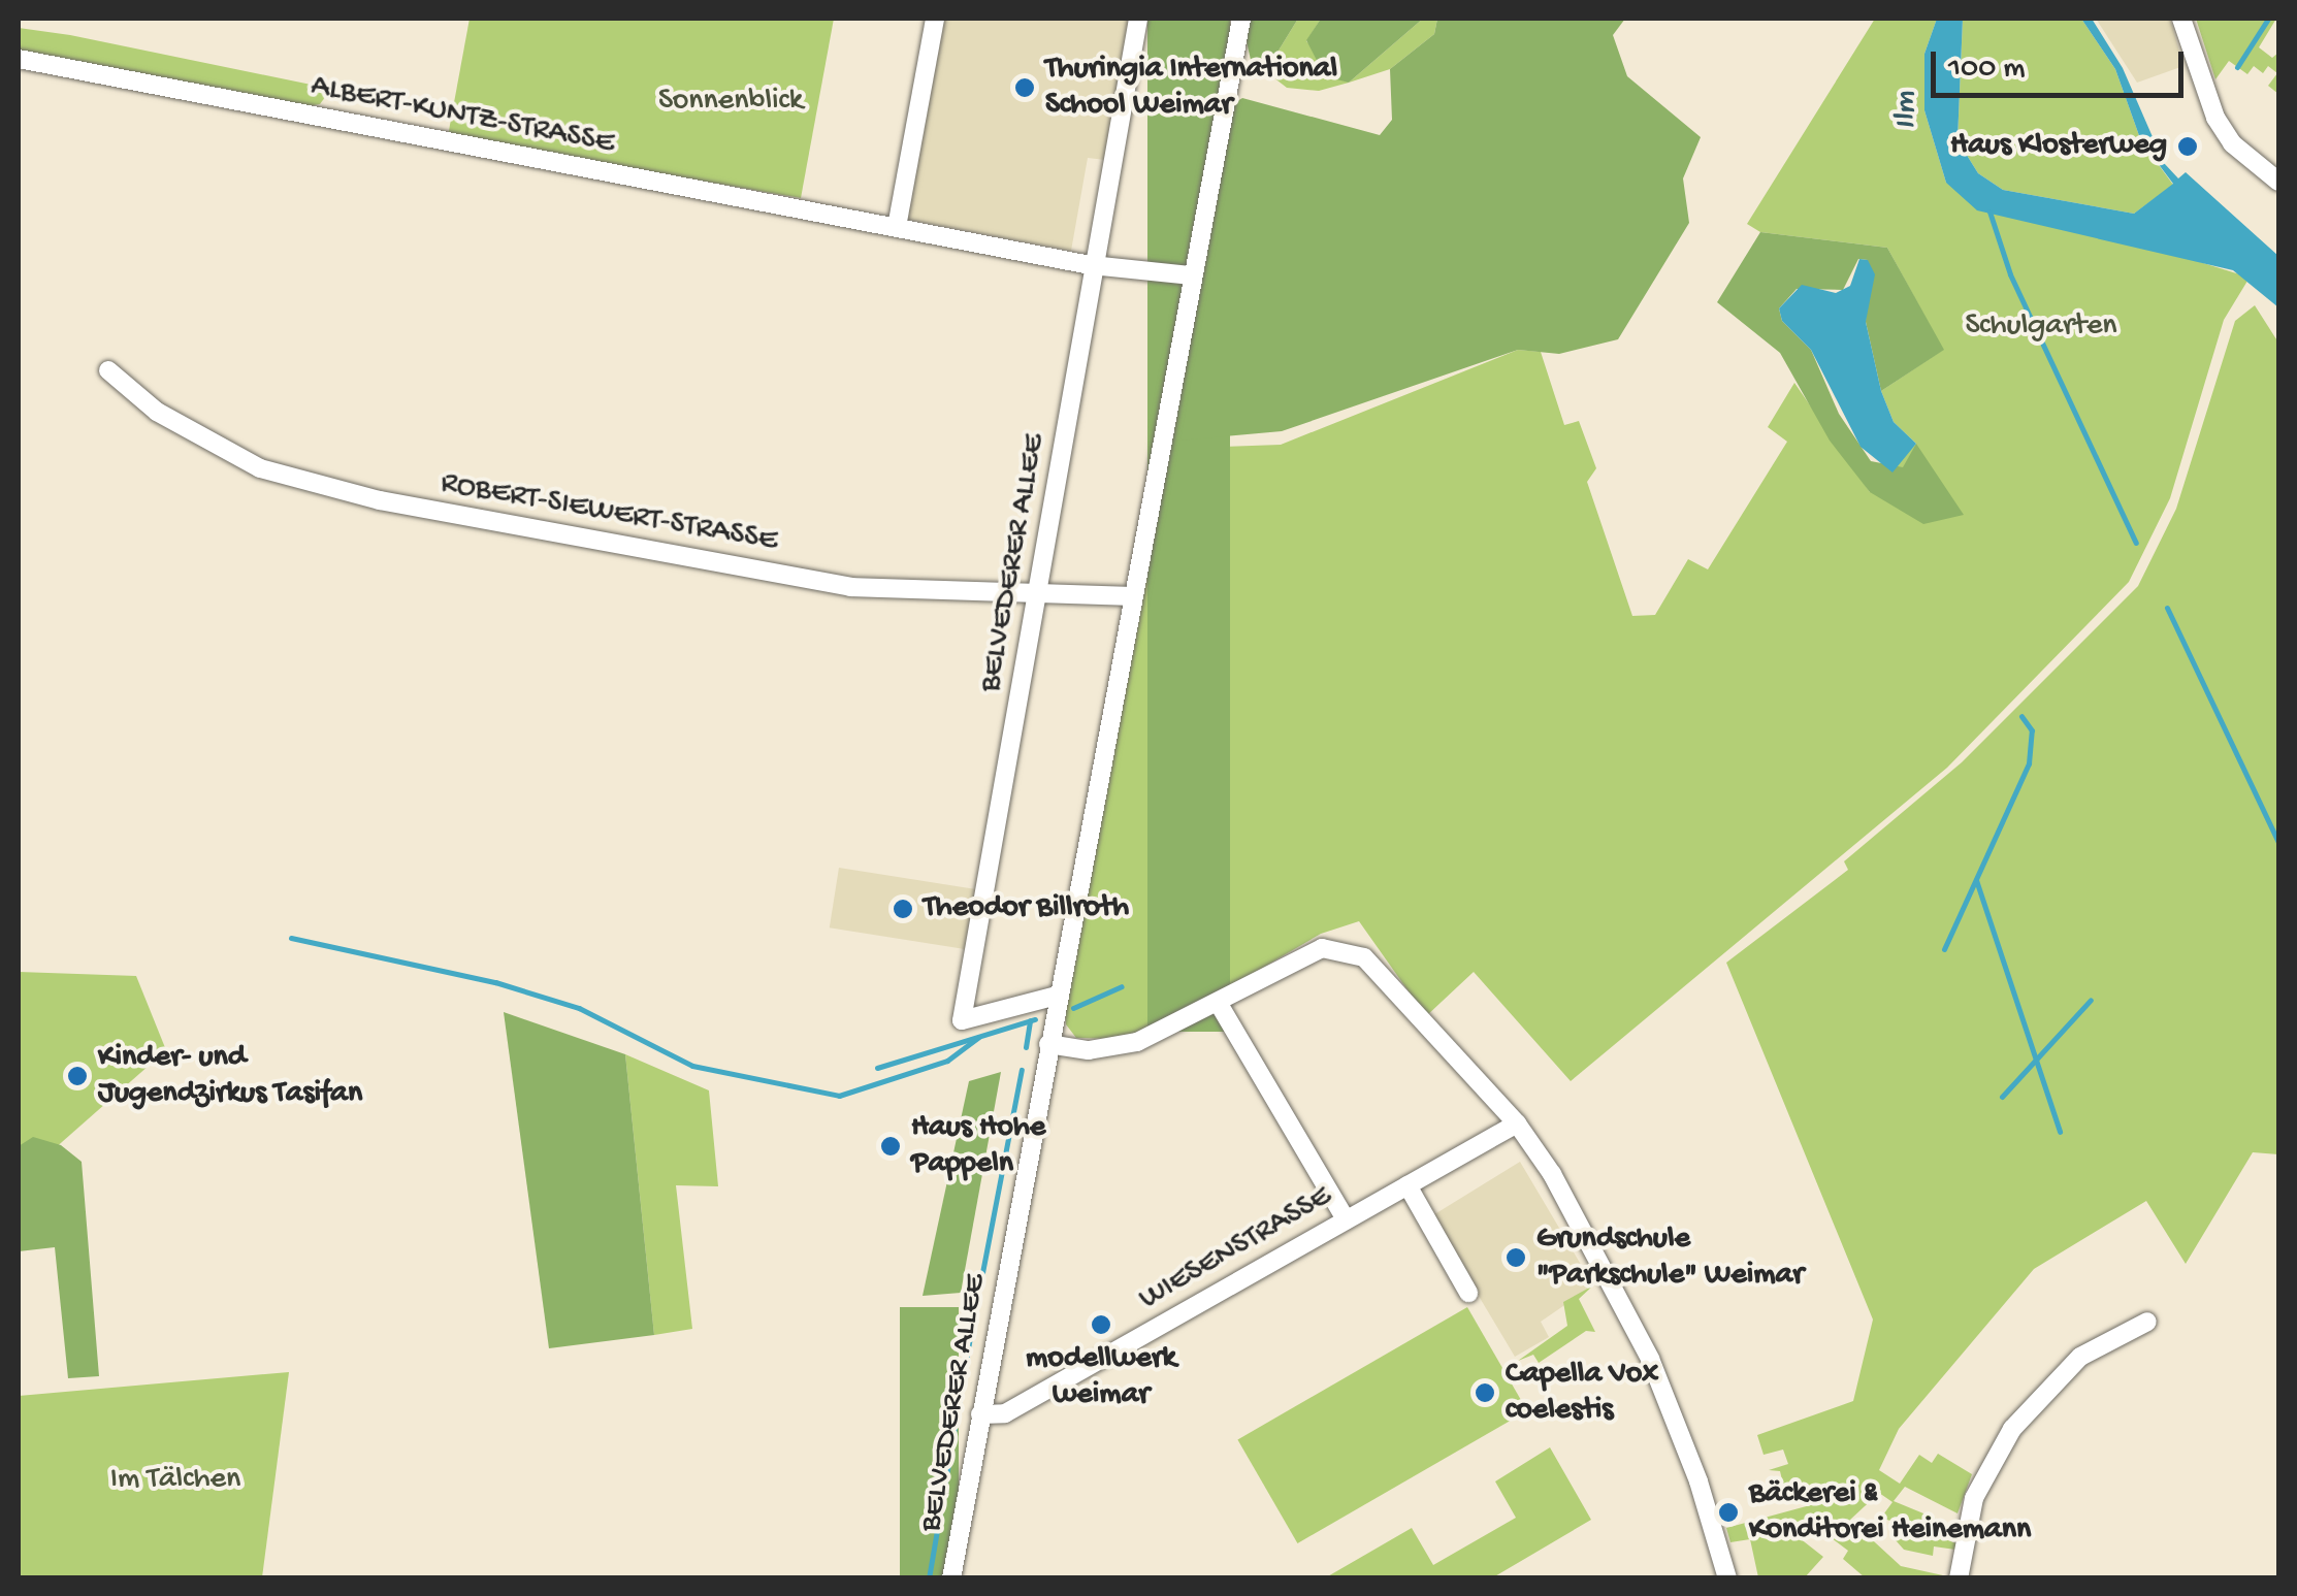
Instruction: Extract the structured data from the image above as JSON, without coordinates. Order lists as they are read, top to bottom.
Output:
{
  "streets": {
    "street": [
      "ALBERT-KUNTZ-STRASSE",
      "ROBERT-SIEWERT-STRASSE",
      "BELVEDERER ALLEE",
      "WIESENSTRASSE"
    ]
  },
  "crossings": [
    ["ALBERT-KUNTZ-STRASSE", "BELVEDERER ALLEE"],
    ["ROBERT-SIEWERT-STRASSE", "BELVEDERER ALLEE"],
    ["BELVEDERER ALLEE", "WIESENSTRASSE"]
  ],
  "water": ["Ilm"],
  "parks": ["Sonnenblick", "Schulgarten", "Im Tälchen"],
  "places": [
    "Thuringia International School Weimar",
    "Haus Klosterweg",
    "Theodor Billroth",
    "Kinder- und Jugendzirkus Tasifan",
    "Haus Hohe Pappeln",
    "Grundschule \"Parkschule\" Weimar",
    "modellwerk weimar",
    "Capella Vox coelestis",
    "Bäckerei & Konditorei Heinemann"
  ],
  "scale_bar": "100 m"
}
